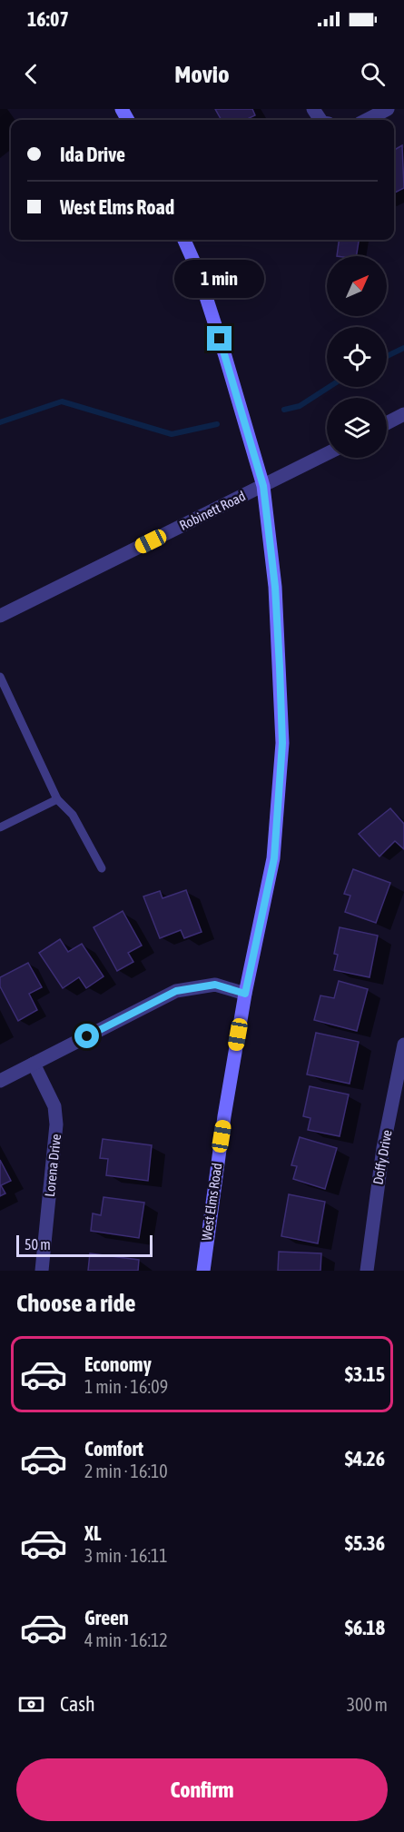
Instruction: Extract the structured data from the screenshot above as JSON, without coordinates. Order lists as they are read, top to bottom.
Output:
{
  "streets": {
    "main road": ["West Elms Road"],
    "street": ["Robinett Road", "Doffy Drive", "Lorena Drive"]
  },
  "crossings": [
    ["Robinett Road", "West Elms Road"]
  ],
  "scale_bar": "50 m",
  "north": "top right",
  "page": {
    "status": "16:07",
    "header": "Movio",
    "banner": ["Ida Drive", "West Elms Road"],
    "bubble": "1 min",
    "scale": "50 m",
    "heading": "Choose a ride",
    "list": [
      {
        "name": "Economy",
        "note": "1 min · 16:09",
        "value": "$3.15"
      },
      {
        "name": "Comfort",
        "note": "2 min · 16:10",
        "value": "$4.26"
      },
      {
        "name": "XL",
        "note": "3 min · 16:11",
        "value": "$5.36"
      },
      {
        "name": "Green",
        "note": "4 min · 16:12",
        "value": "$6.18"
      }
    ],
    "pay": ["Cash", "300 m"],
    "buttons": "Confirm"
  }
}
